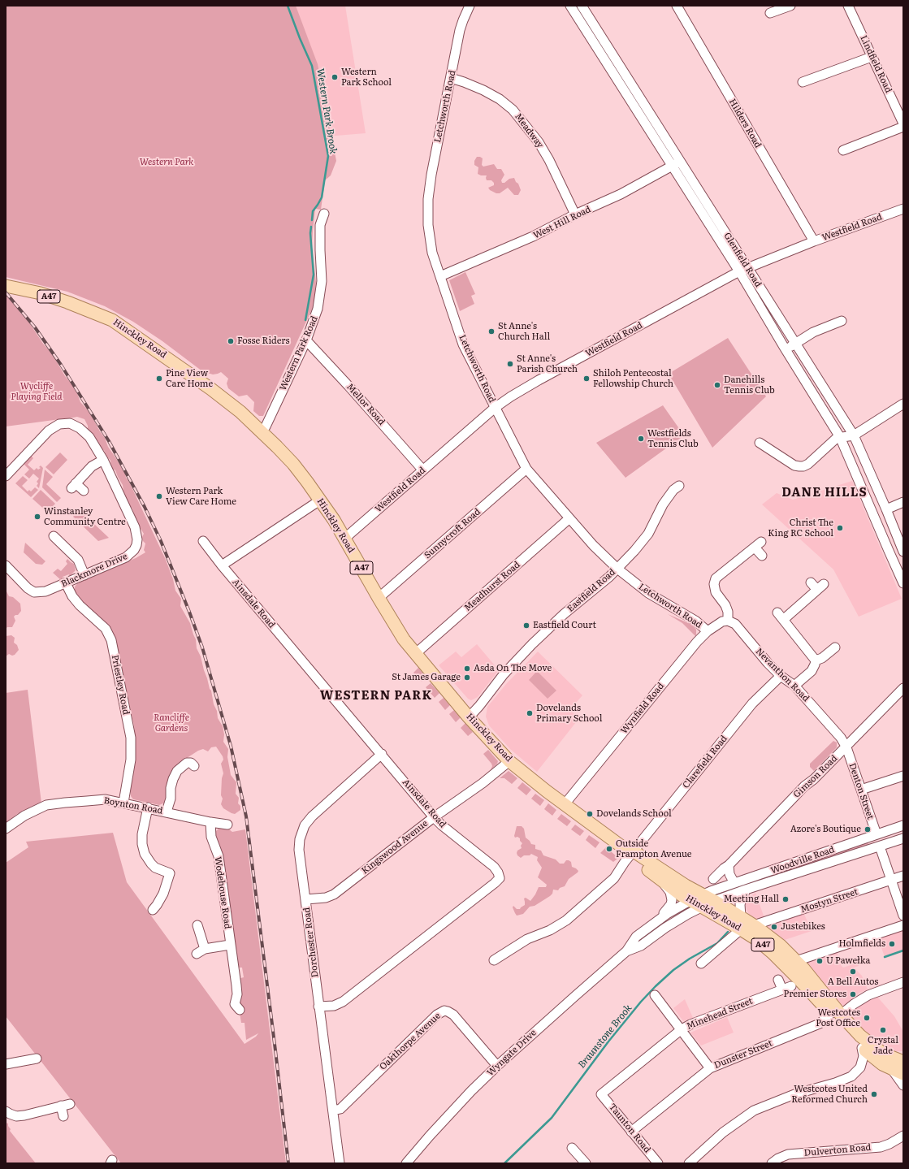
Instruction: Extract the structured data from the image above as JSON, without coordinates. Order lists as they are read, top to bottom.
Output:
{
  "streets": {
    "main road": ["A47", "Hinckley Road"],
    "street": [
      "Lindfield Road",
      "Letchworth Road",
      "Hilders Road",
      "Meadway",
      "West Hill Road",
      "Westfield Road",
      "Glenfield Road",
      "Western Park Road",
      "Mellor Road",
      "Sunnycroft Road",
      "Blackmore Drive",
      "Meadhurst Road",
      "Eastfield Road",
      "Ainsdale Road",
      "Nevanthon Road",
      "Priestley Road",
      "Wynfield Road",
      "Clarefield Road",
      "Gimson Road",
      "Denton Street",
      "Boynton Road",
      "Kingswood Avenue",
      "Woodville Road",
      "Wodehouse Road",
      "Mostyn Street",
      "Dorchester Road",
      "Minehead Street",
      "Oakthorpe Avenue",
      "Wyngate Drive",
      "Dunster Street",
      "Taunton Road",
      "Dulverton Road"
    ]
  },
  "crossings": [
    ["Letchworth Road", "Meadway"],
    ["Letchworth Road", "West Hill Road"],
    ["Letchworth Road", "Westfield Road"],
    ["Letchworth Road", "Sunnycroft Road"],
    ["Letchworth Road", "Meadhurst Road"],
    ["Letchworth Road", "Eastfield Road"],
    ["Letchworth Road", "Wynfield Road"],
    ["Hilders Road", "Westfield Road"],
    ["Meadway", "West Hill Road"],
    ["West Hill Road", "Glenfield Road"],
    ["Westfield Road", "Glenfield Road"],
    ["Westfield Road", "Hinckley Road"],
    ["Westfield Road", "Mellor Road"],
    ["A47", "Hinckley Road"],
    ["Hinckley Road", "Western Park Road"],
    ["Hinckley Road", "Sunnycroft Road"],
    ["Hinckley Road", "Meadhurst Road"],
    ["Hinckley Road", "Eastfield Road"],
    ["Hinckley Road", "Wynfield Road"],
    ["Hinckley Road", "Clarefield Road"],
    ["Hinckley Road", "Kingswood Avenue"],
    ["Hinckley Road", "Woodville Road"],
    ["Hinckley Road", "Mostyn Street"],
    ["Hinckley Road", "Wyngate Drive"],
    ["Hinckley Road", "Dunster Street"],
    ["Western Park Road", "Mellor Road"],
    ["Blackmore Drive", "Priestley Road"],
    ["Ainsdale Road", "Kingswood Avenue"],
    ["Ainsdale Road", "Dorchester Road"],
    ["Nevanthon Road", "Wynfield Road"],
    ["Nevanthon Road", "Clarefield Road"],
    ["Nevanthon Road", "Gimson Road"],
    ["Nevanthon Road", "Denton Street"],
    ["Priestley Road", "Boynton Road"],
    ["Gimson Road", "Denton Street"],
    ["Denton Street", "Woodville Road"],
    ["Denton Street", "Mostyn Street"],
    ["Boynton Road", "Wodehouse Road"],
    ["Kingswood Avenue", "Dorchester Road"],
    ["Woodville Road", "Wyngate Drive"],
    ["Dorchester Road", "Oakthorpe Avenue"],
    ["Minehead Street", "Taunton Road"],
    ["Oakthorpe Avenue", "Wyngate Drive"],
    ["Dunster Street", "Taunton Road"]
  ],
  "districts": ["DANE HILLS", "WESTERN PARK"],
  "water": ["Western Park Brook", "Braunstone Brook"],
  "parks": ["Western Park", "Wycliffe Playing Field", "Rancliffe Gardens"],
  "places": [
    "Western Park School",
    "St Anne's Church Hall",
    "Fosse Riders",
    "St Anne's Parish Church",
    "Pine View Care Home",
    "Shiloh Pentecostal Fellowship Church",
    "Danehills Tennis Club",
    "Westfields Tennis Club",
    "Western Park View Care Home",
    "Winstanley Community Centre",
    "Christ The King RC School",
    "Eastfield Court",
    "Asda On The Move",
    "St James Garage",
    "Dovelands Primary School",
    "Dovelands School",
    "Azore's Boutique",
    "Outside Frampton Avenue",
    "Meeting Hall",
    "Justebikes",
    "Holmfields",
    "U Pawełka",
    "A Bell Autos",
    "Premier Stores",
    "Westcotes Post Office",
    "Crystal Jade",
    "Westcotes United Reformed Church"
  ]
}
